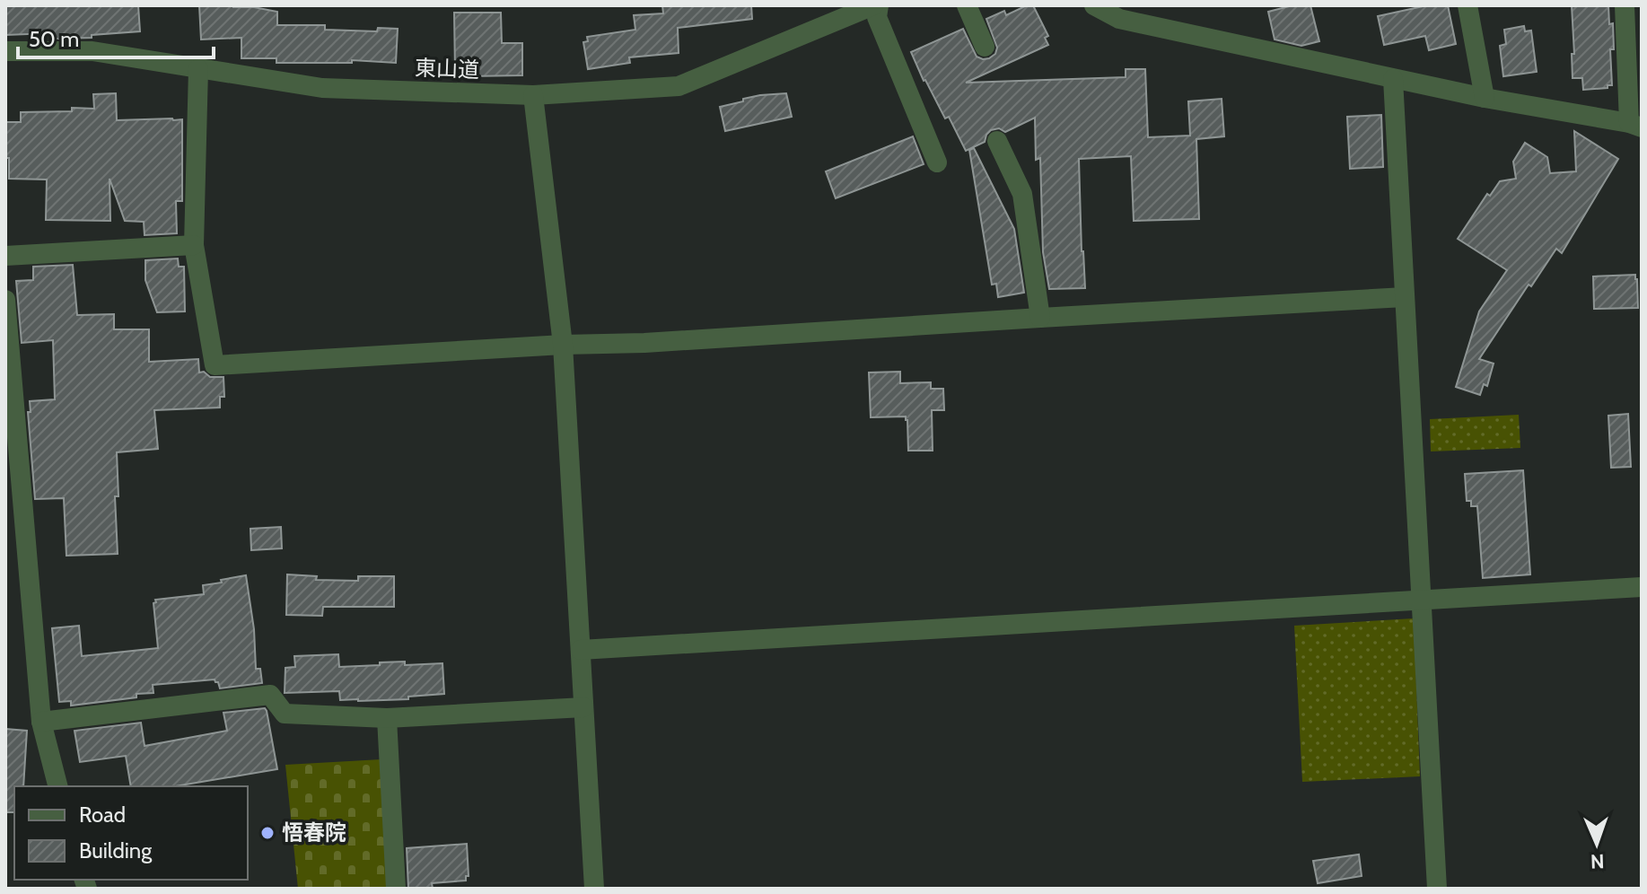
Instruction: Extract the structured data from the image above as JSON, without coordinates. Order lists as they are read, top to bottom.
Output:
{
  "streets": {
    "street": ["東山道"]
  },
  "places": ["悟春院"],
  "legend": ["Road", "Building"],
  "scale_bar": "50 m",
  "north": "bottom"
}
